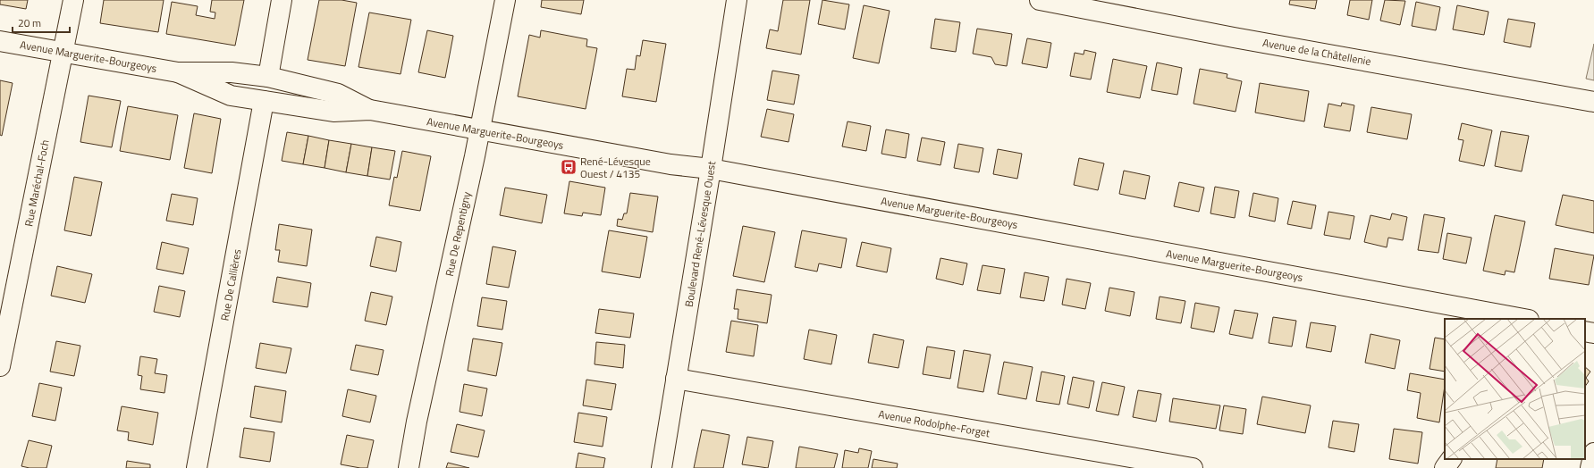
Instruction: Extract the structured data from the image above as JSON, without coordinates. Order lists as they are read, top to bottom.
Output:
{
  "streets": {
    "street": [
      "Avenue de la Châtellenie",
      "Avenue Marguerite-Bourgeoys",
      "Rue Maréchal-Foch",
      "Rue De Repentigny",
      "Boulevard René-Lévesque Ouest",
      "Rue De Callières",
      "Avenue Rodolphe-Forget"
    ]
  },
  "crossings": [
    ["Avenue Marguerite-Bourgeoys", "Rue Maréchal-Foch"],
    ["Avenue Marguerite-Bourgeoys", "Rue De Repentigny"],
    ["Avenue Marguerite-Bourgeoys", "Boulevard René-Lévesque Ouest"],
    ["Avenue Marguerite-Bourgeoys", "Rue De Callières"],
    ["Boulevard René-Lévesque Ouest", "Avenue Rodolphe-Forget"]
  ],
  "places": {
    "bus stop": ["René-Lévesque Ouest / 4135"]
  },
  "scale_bar": "20 m"
}
